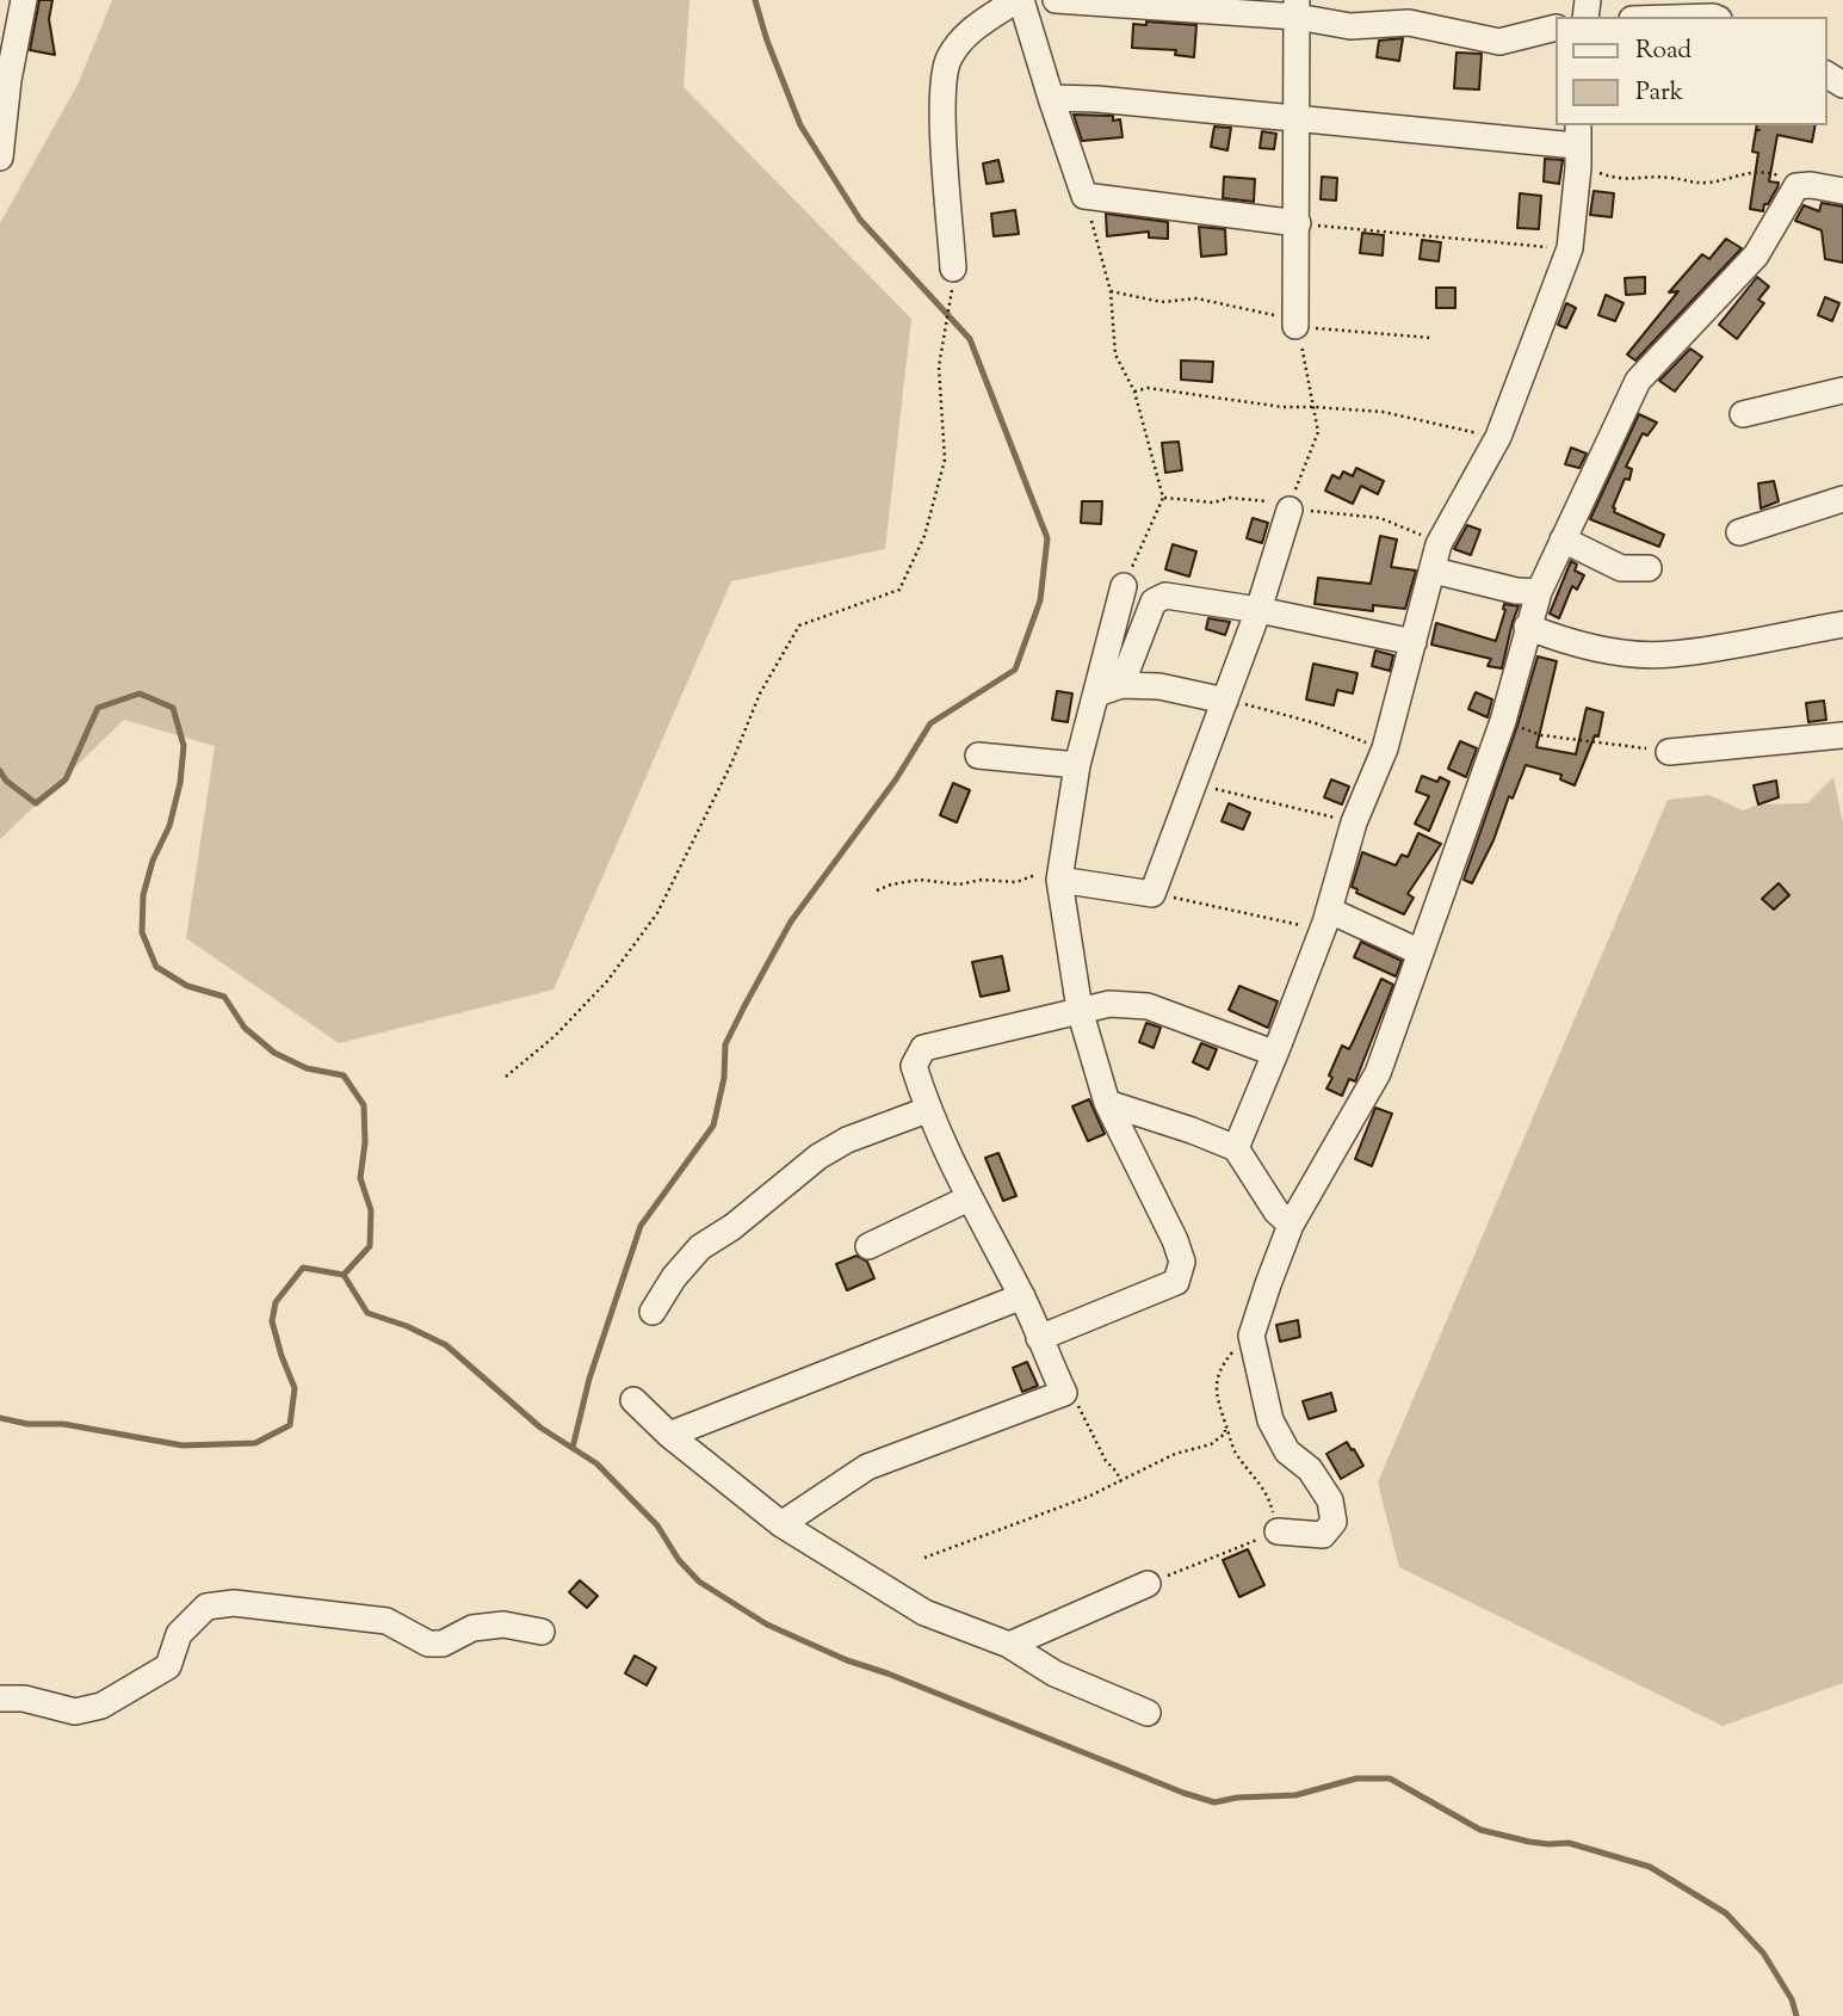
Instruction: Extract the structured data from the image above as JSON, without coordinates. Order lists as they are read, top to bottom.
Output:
{
  "legend": ["Road", "Park"]
}
